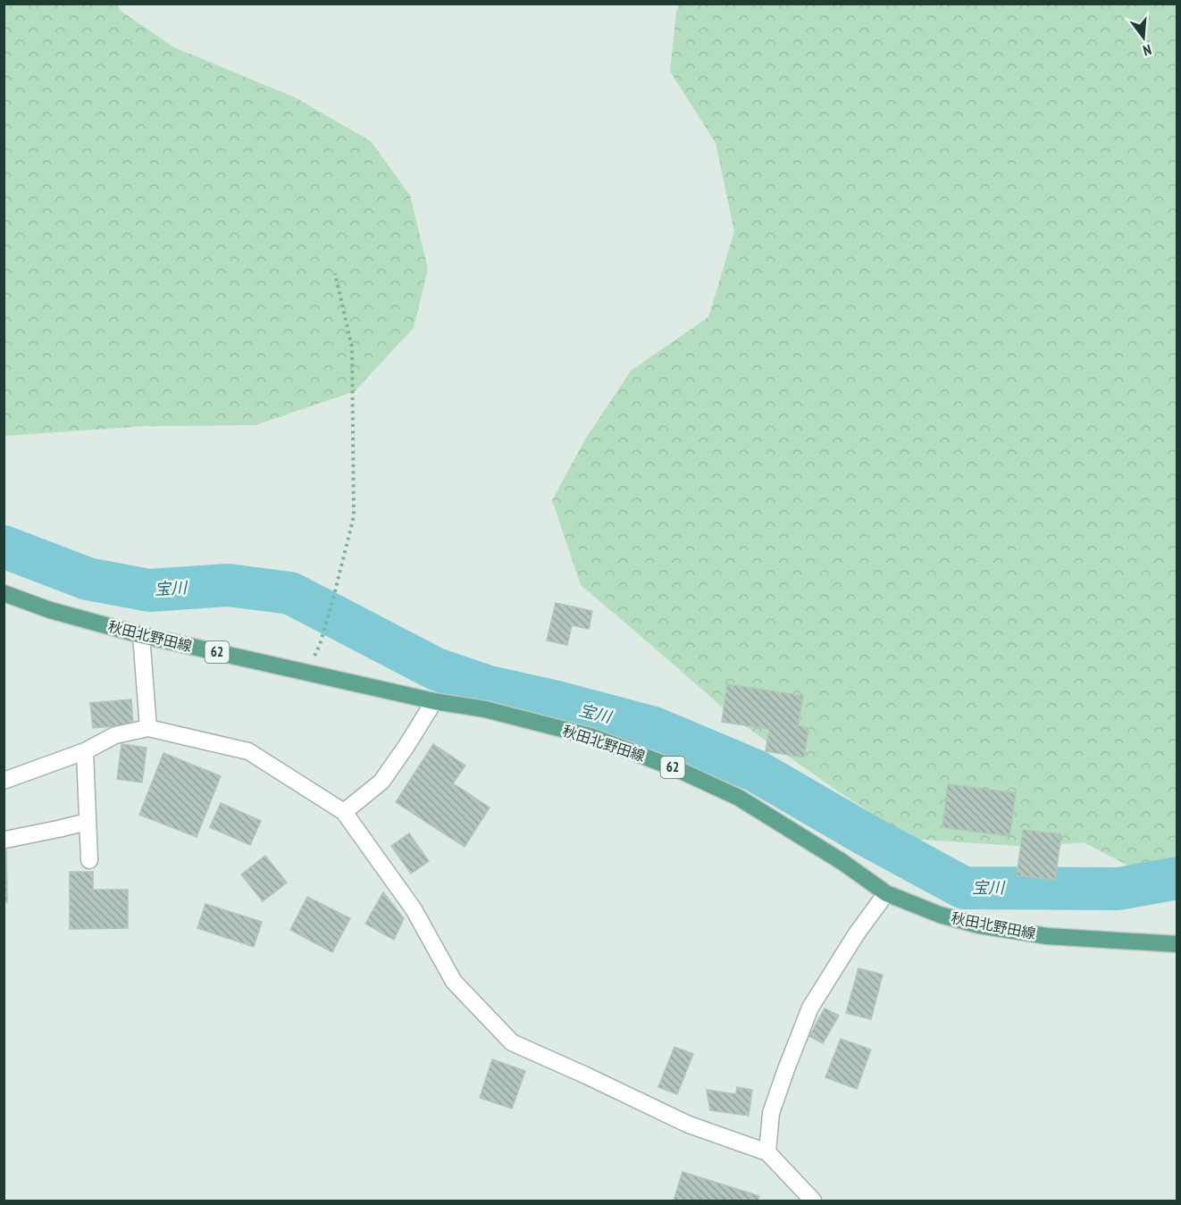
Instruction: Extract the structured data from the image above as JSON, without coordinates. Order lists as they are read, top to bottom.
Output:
{
  "streets": {
    "main road": ["秋田北野田線", "62"]
  },
  "water": ["宝川"],
  "north": "bottom"
}
